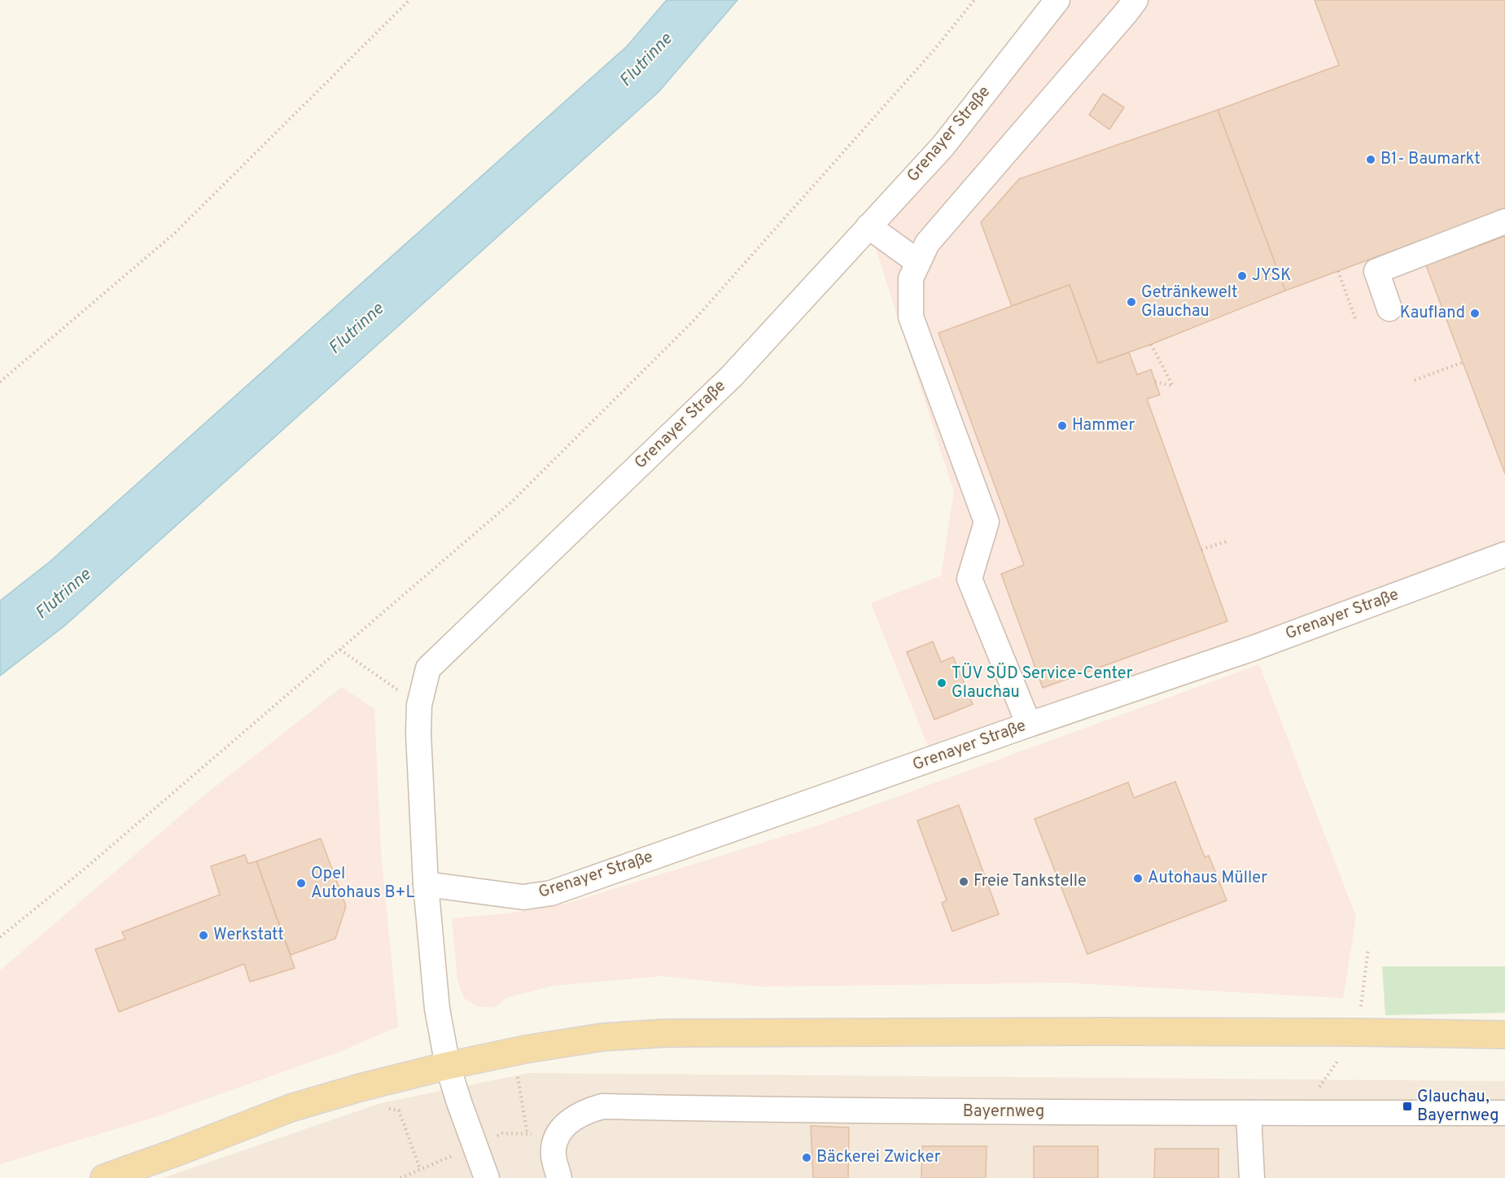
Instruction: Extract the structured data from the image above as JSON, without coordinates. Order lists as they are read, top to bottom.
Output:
{
  "streets": {
    "street": ["Grenayer Straße", "Bayernweg"]
  },
  "water": ["Flutrinne"],
  "places": {
    "other": [
      "B1- Baumarkt",
      "JYSK",
      "Getränkewelt Glauchau",
      "Kaufland",
      "Hammer",
      "TÜV SÜD Service-Center Glauchau",
      "Autohaus Müller",
      "Freie Tankstelle",
      "Opel Autohaus B+L",
      "Werkstatt",
      "Bäckerei Zwicker"
    ],
    "transit": ["Glauchau, Bayernweg"]
  }
}
